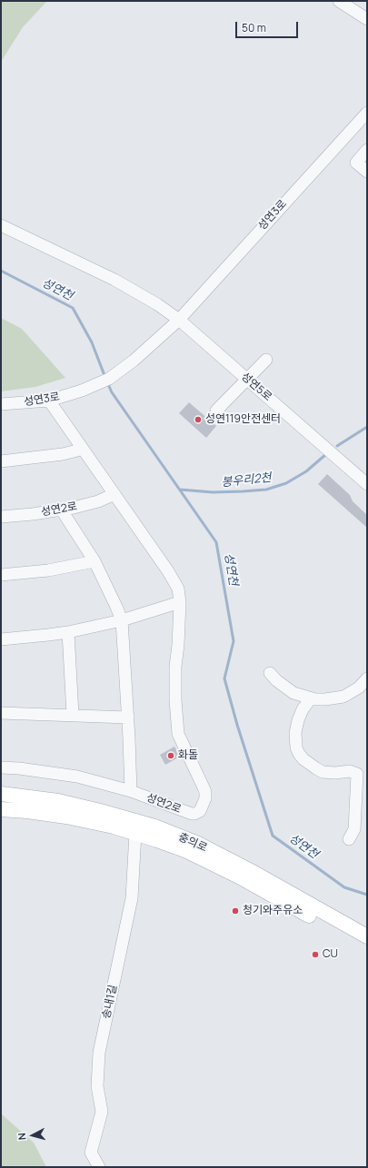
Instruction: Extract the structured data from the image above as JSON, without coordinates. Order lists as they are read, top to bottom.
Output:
{
  "streets": {
    "main road": ["충의로"],
    "street": [
      "성연3로",
      "성연5로",
      "성연2로",
      "송내1길"
    ]
  },
  "crossings": [
    ["성연3로", "성연5로"],
    ["성연3로", "성연2로"],
    ["충의로", "송내1길"]
  ],
  "water": ["성연천", "봉우리2천"],
  "places": [
    "성연119안전센터",
    "화돌",
    "청기와주유소",
    "CU"
  ],
  "scale_bar": "50 m",
  "north": "left"
}
